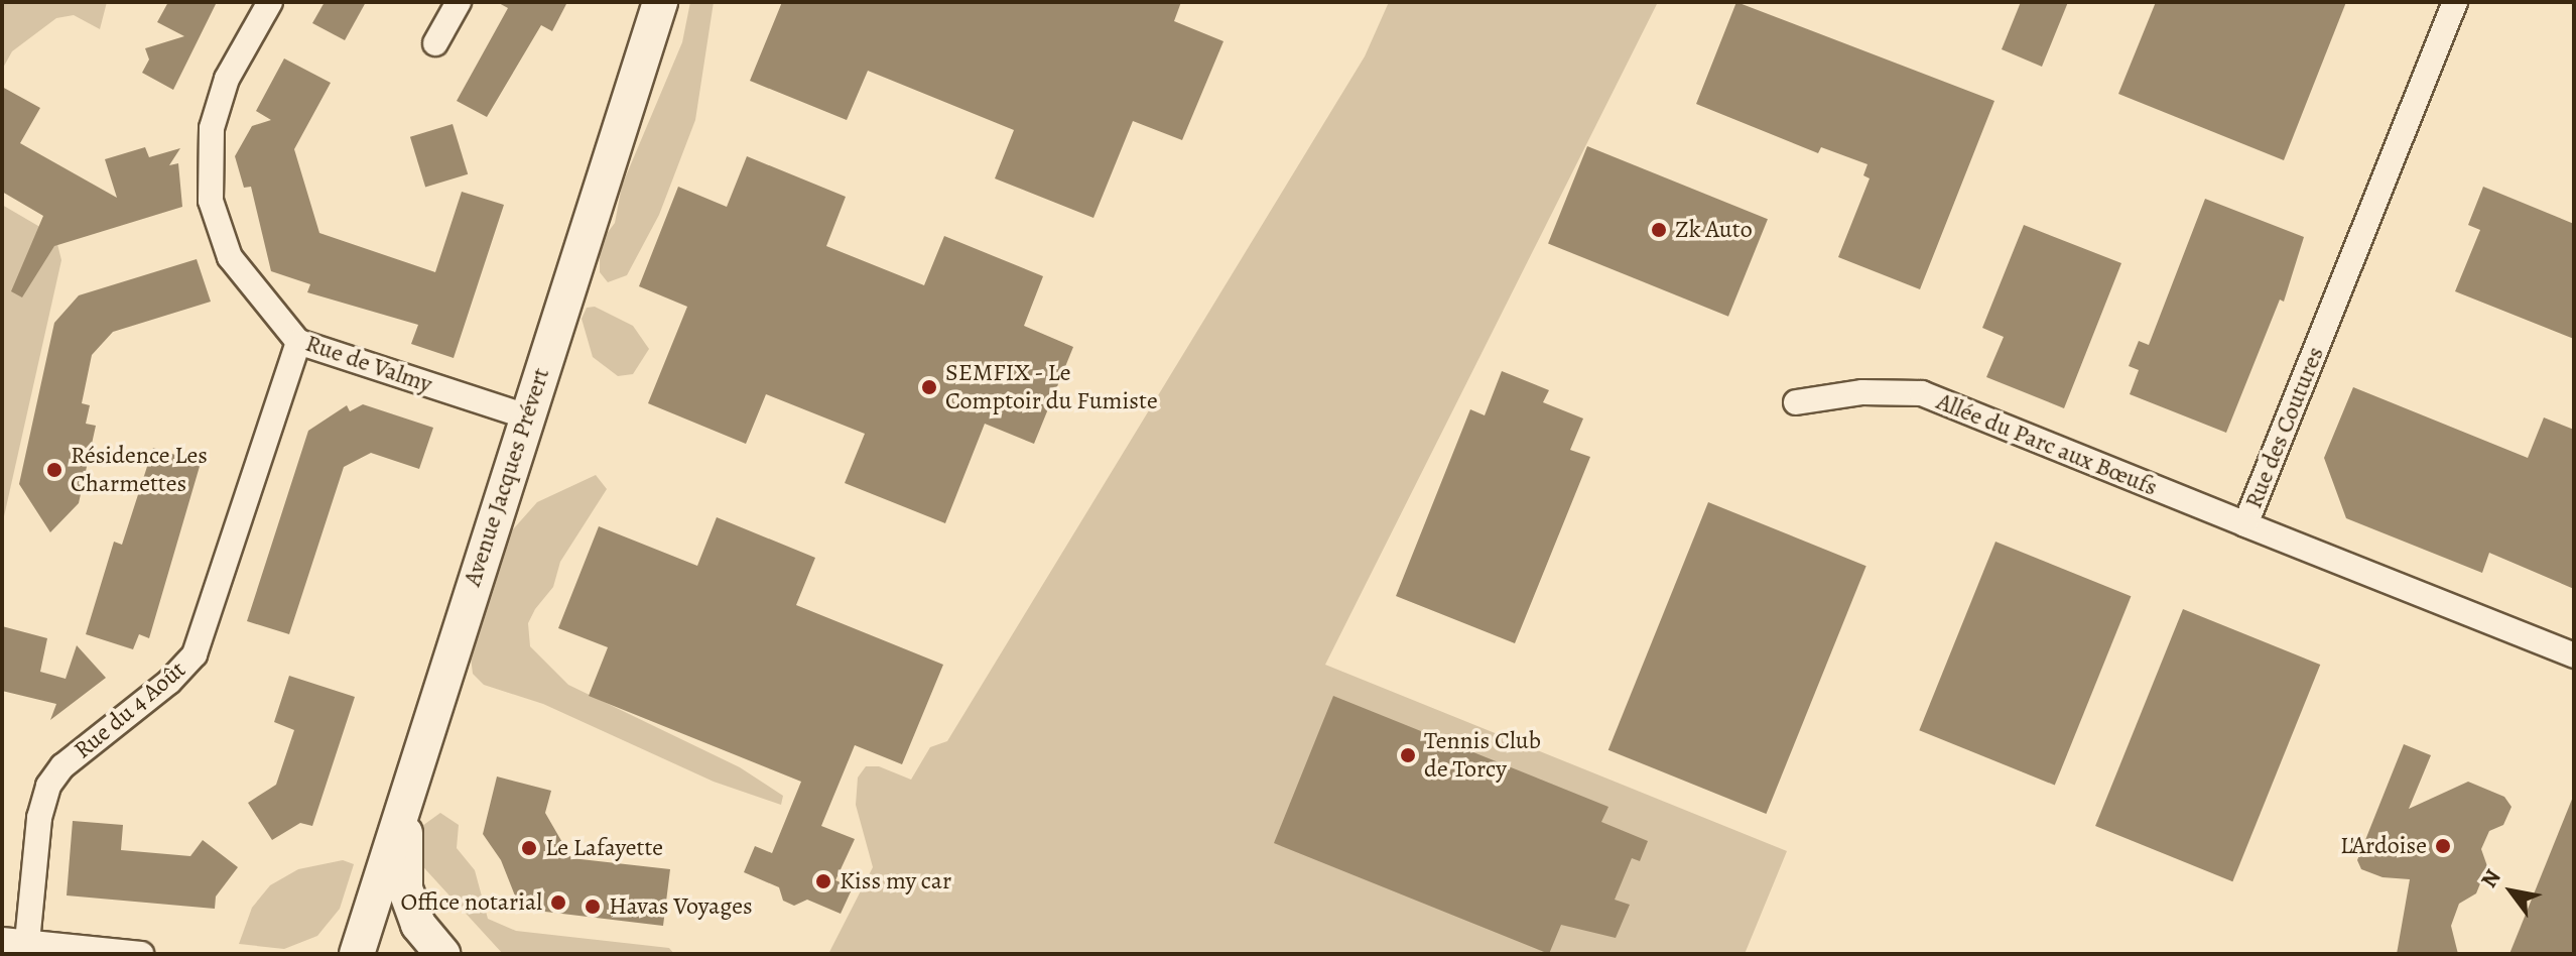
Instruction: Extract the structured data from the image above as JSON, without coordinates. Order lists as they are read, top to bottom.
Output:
{
  "streets": {
    "main road": ["Avenue Jacques Prévert"],
    "street": [
      "Rue de Valmy",
      "Rue des Coutures",
      "Allée du Parc aux Bœufs",
      "Rue du 4 Août"
    ]
  },
  "crossings": [
    ["Rue de Valmy", "Avenue Jacques Prévert"],
    ["Rue de Valmy", "Rue du 4 Août"],
    ["Rue des Coutures", "Allée du Parc aux Bœufs"]
  ],
  "places": [
    "Zk Auto",
    "SEMFIX - Le Comptoir du Fumiste",
    "Résidence Les Charmettes",
    "Tennis Club de Torcy",
    "L'Ardoise",
    "Le Lafayette",
    "Kiss my car",
    "Office notarial",
    "Havas Voyages"
  ],
  "north": "top left"
}
